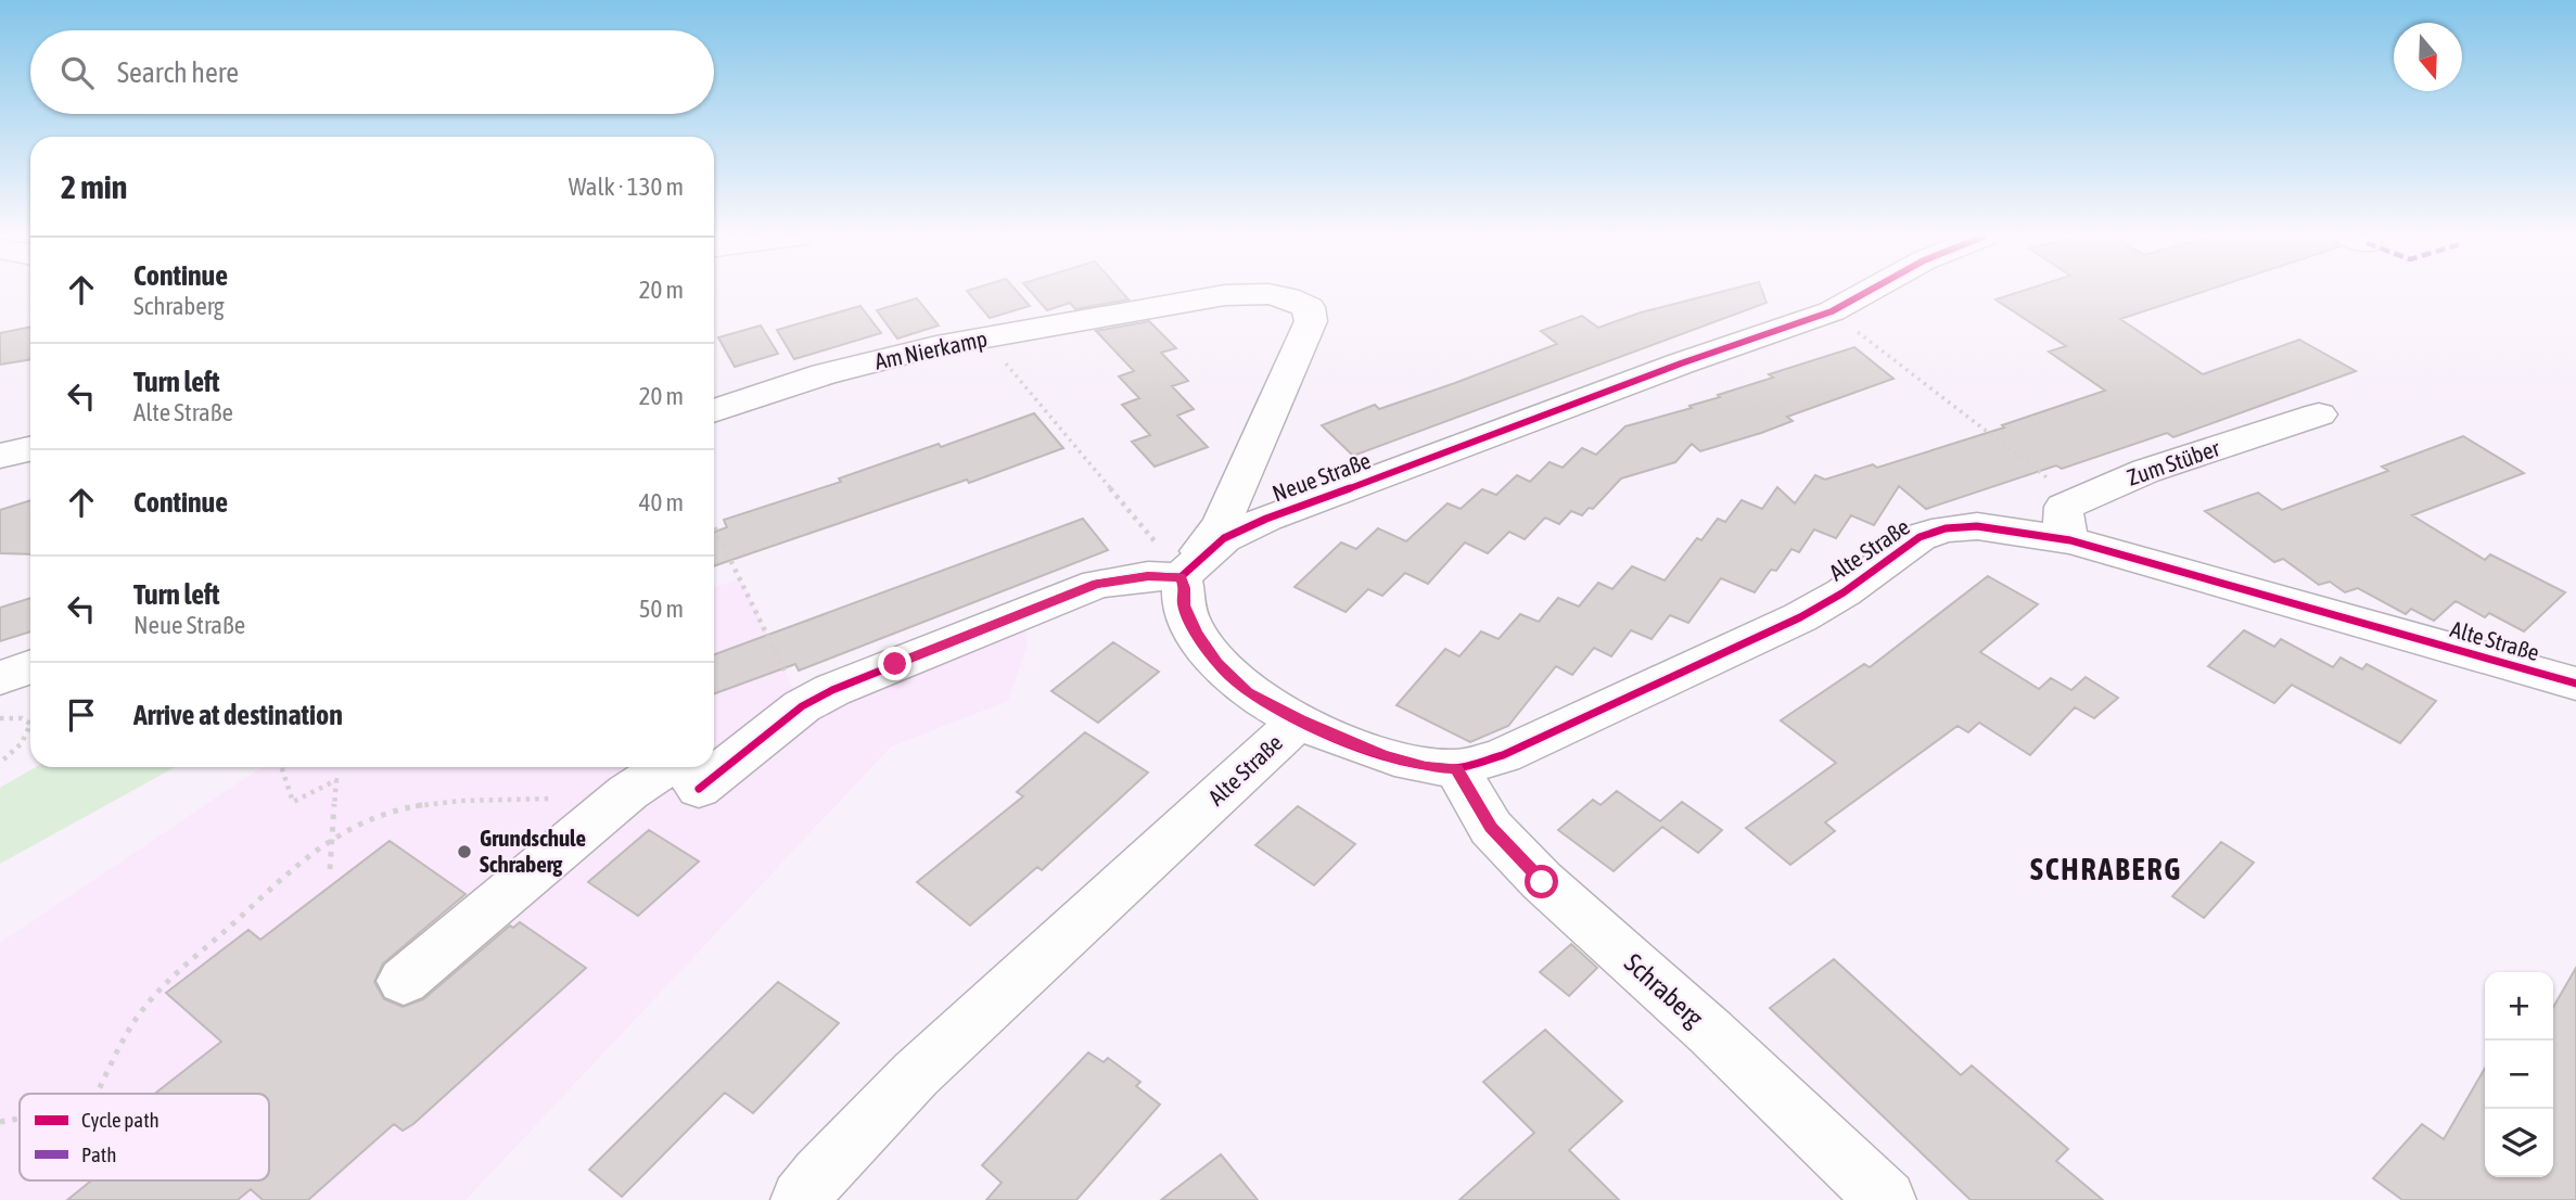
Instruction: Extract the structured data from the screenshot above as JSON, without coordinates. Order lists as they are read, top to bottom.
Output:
{
  "streets": {
    "street": [
      "Am Nierkamp",
      "Zum Stüber",
      "Neue Straße",
      "Alte Straße",
      "Schraberg"
    ]
  },
  "crossings": [
    ["Am Nierkamp", "Neue Straße"],
    ["Zum Stüber", "Alte Straße"],
    ["Alte Straße", "Schraberg"]
  ],
  "districts": ["SCHRABERG"],
  "places": ["Grundschule Schraberg"],
  "legend": ["Cycle path", "Path"],
  "north": "bottom",
  "page": {
    "search": "Search here",
    "heading": ["2 min", "Walk · 130 m"],
    "list": [
      ["Continue", "Schraberg", "20 m"],
      ["Turn left", "Alte Straße", "20 m"],
      ["Continue", "40 m"],
      ["Turn left", "Neue Straße", "50 m"],
      "Arrive at destination"
    ],
    "map_buttons": ["+", "−"]
  }
}
